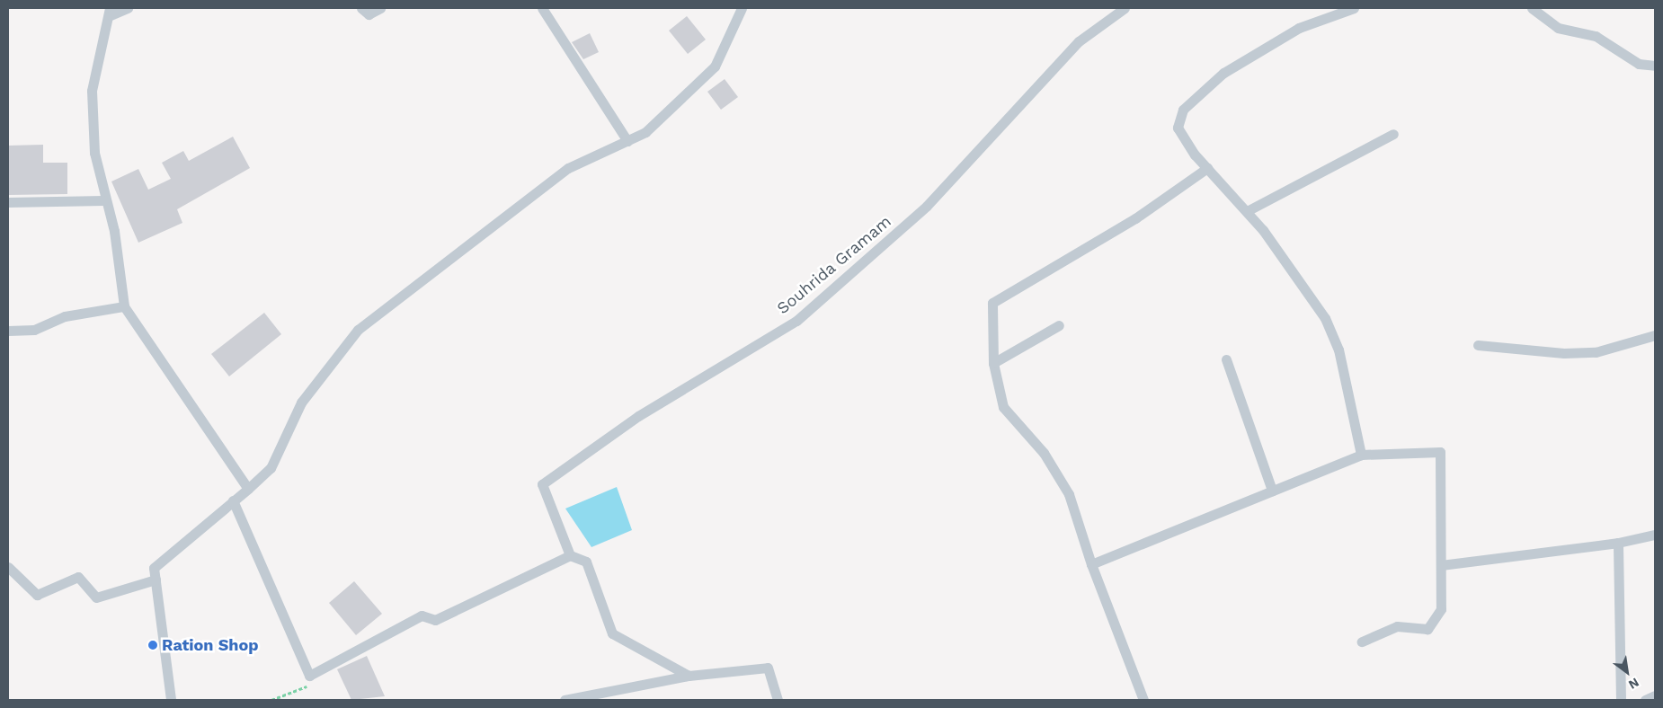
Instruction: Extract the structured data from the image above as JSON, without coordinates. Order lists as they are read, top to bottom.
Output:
{
  "streets": {
    "street": ["Souhrida Gramam"]
  },
  "places": ["Ration Shop"],
  "north": "bottom right"
}
